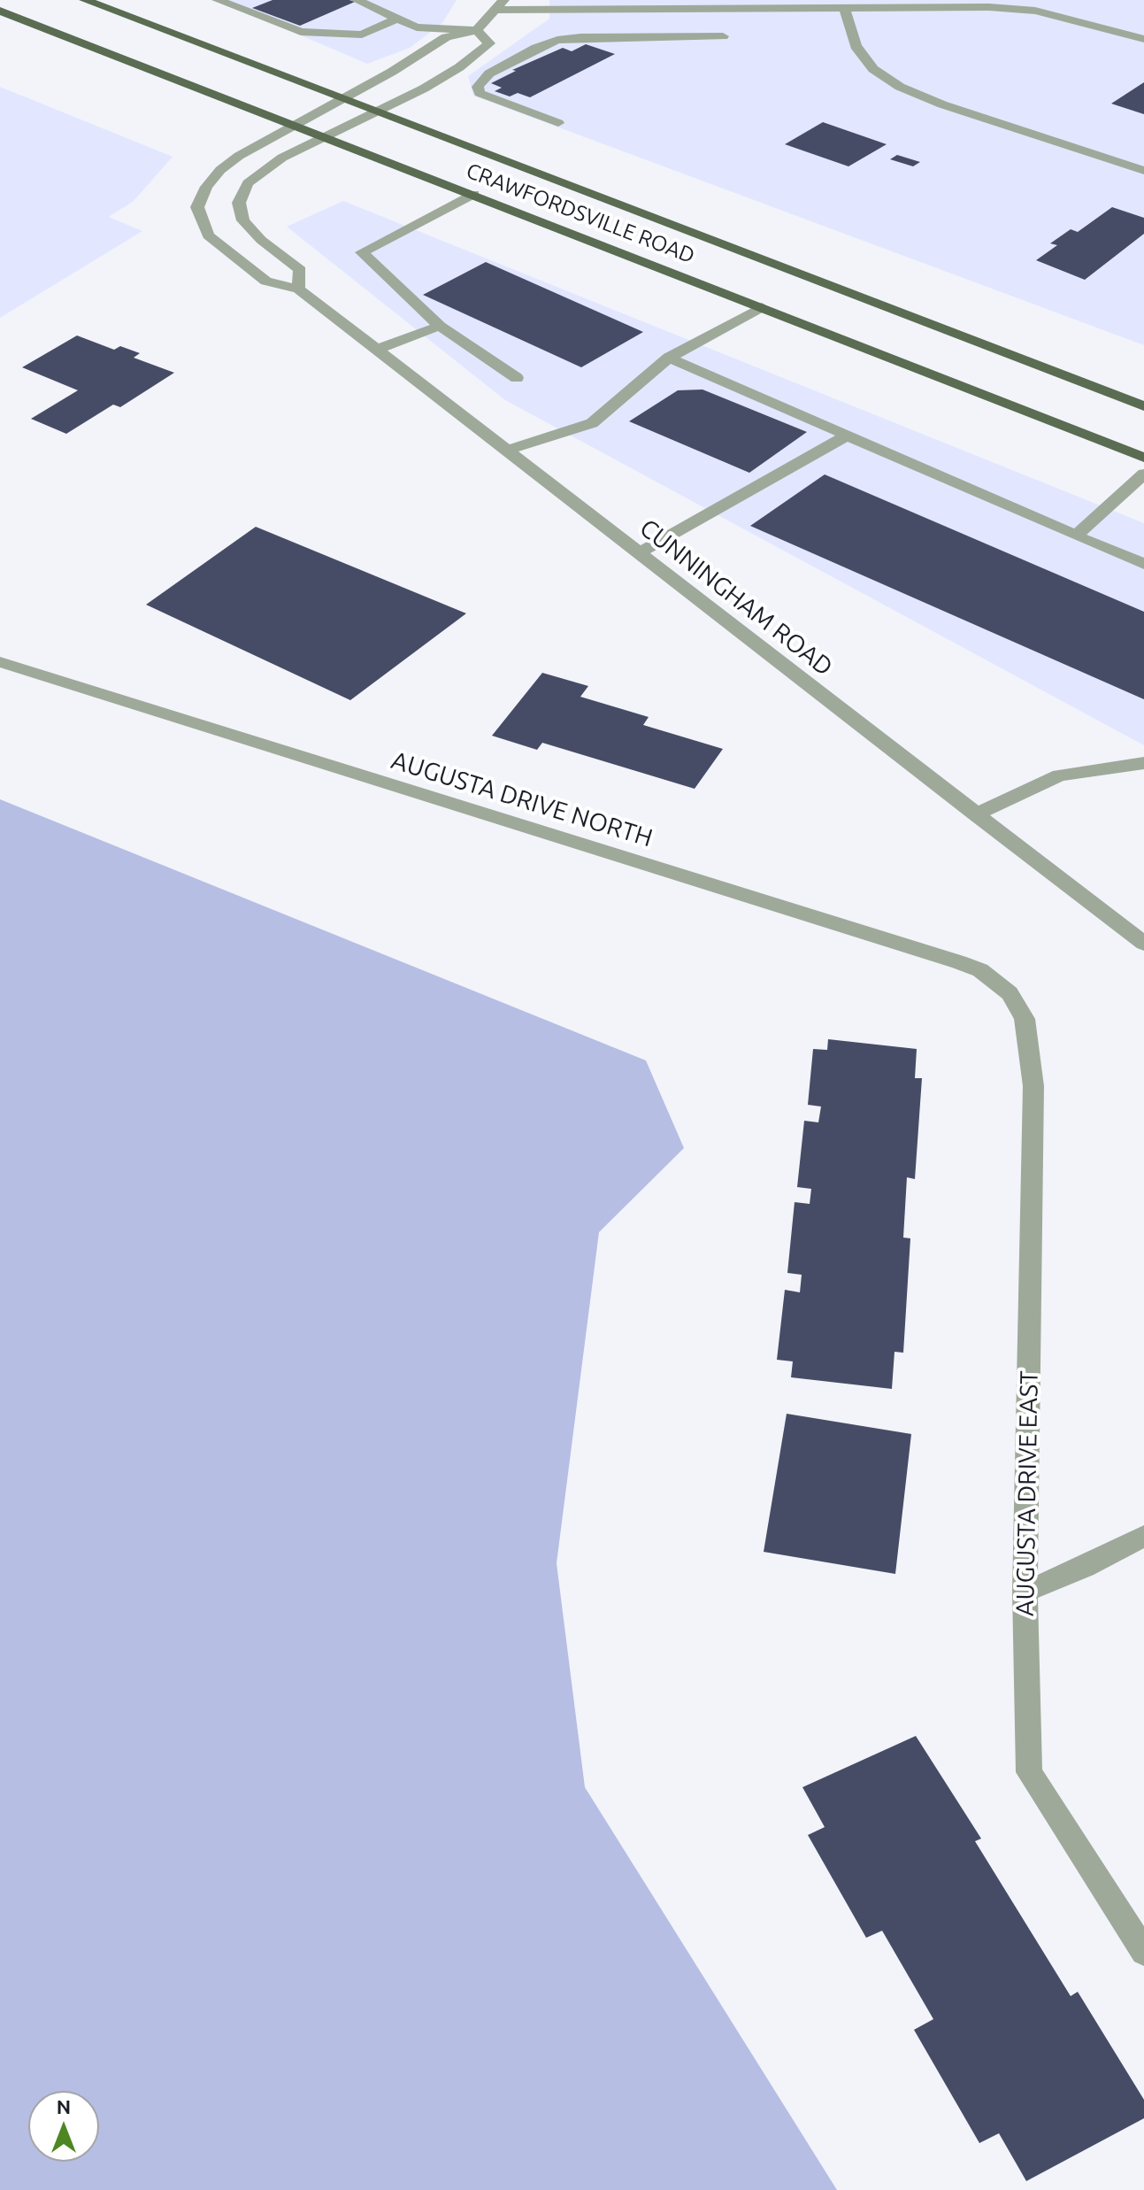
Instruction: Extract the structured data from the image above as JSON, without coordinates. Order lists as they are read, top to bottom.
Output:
{
  "streets": {
    "main road": ["CRAWFORDSVILLE ROAD"],
    "street": ["CUNNINGHAM ROAD", "AUGUSTA DRIVE NORTH", "AUGUSTA DRIVE EAST"]
  },
  "crossings": [
    ["CRAWFORDSVILLE ROAD", "CUNNINGHAM ROAD"],
    ["AUGUSTA DRIVE NORTH", "AUGUSTA DRIVE EAST"]
  ],
  "north": "top"
}
